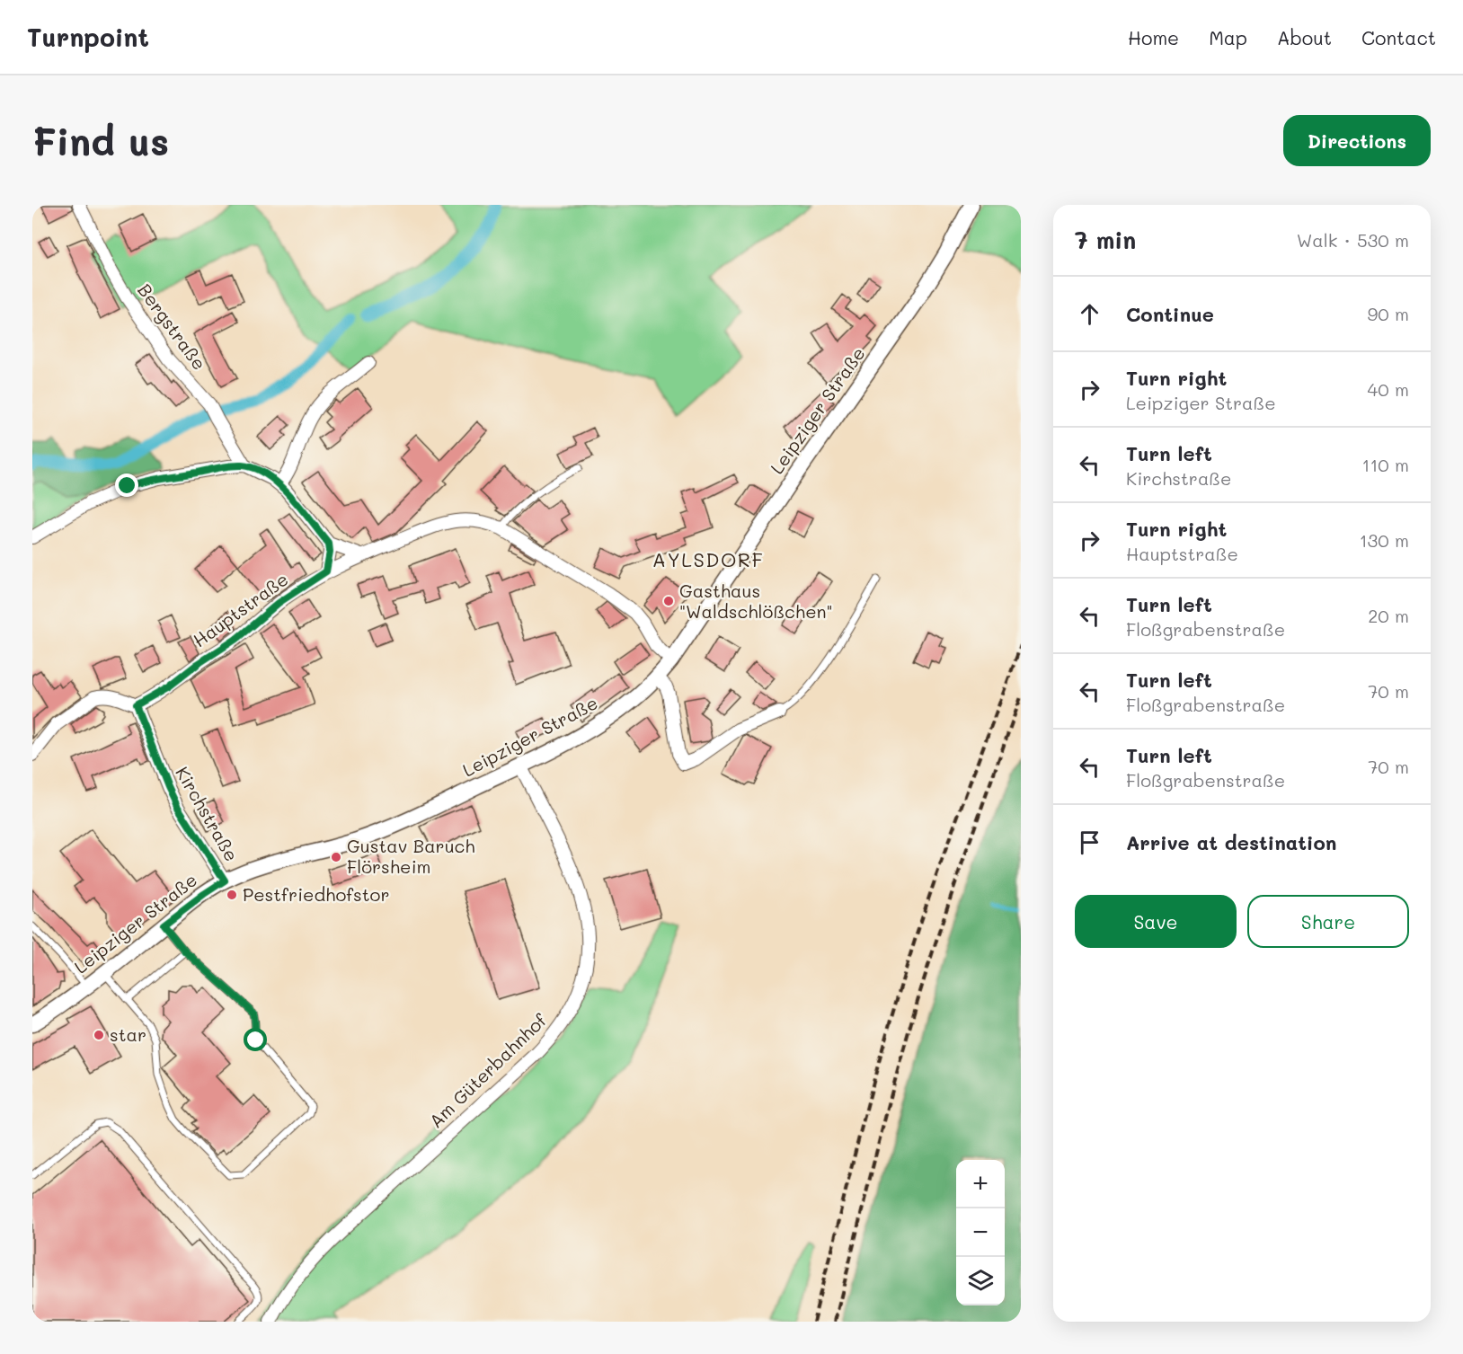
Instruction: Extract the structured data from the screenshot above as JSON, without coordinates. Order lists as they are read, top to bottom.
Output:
{
  "streets": {
    "street": [
      "Bergstraße",
      "Leipziger Straße",
      "Hauptstraße",
      "Kirchstraße",
      "Am Güterbahnhof"
    ]
  },
  "crossings": [
    ["Leipziger Straße", "Hauptstraße"],
    ["Leipziger Straße", "Kirchstraße"],
    ["Leipziger Straße", "Am Güterbahnhof"],
    ["Hauptstraße", "Kirchstraße"]
  ],
  "districts": ["AYLSDORF"],
  "places": [
    "Gasthaus \"Waldschlößchen\"",
    "Gustav Baruch Flörsheim",
    "Pestfriedhofstor",
    "star"
  ],
  "page": {
    "header": "Turnpoint",
    "nav": [
      "Home",
      "Map",
      "About",
      "Contact"
    ],
    "buttons": [
      "Directions",
      ["Save", "Share"]
    ],
    "title": "Find us",
    "heading": ["7 min", "Walk · 530 m"],
    "list": [
      ["Continue", "90 m"],
      ["Turn right", "Leipziger Straße", "40 m"],
      ["Turn left", "Kirchstraße", "110 m"],
      ["Turn right", "Hauptstraße", "130 m"],
      ["Turn left", "Floßgrabenstraße", "20 m"],
      ["Turn left", "Floßgrabenstraße", "70 m"],
      ["Turn left", "Floßgrabenstraße", "70 m"],
      "Arrive at destination"
    ],
    "map_buttons": ["+", "−"]
  }
}
